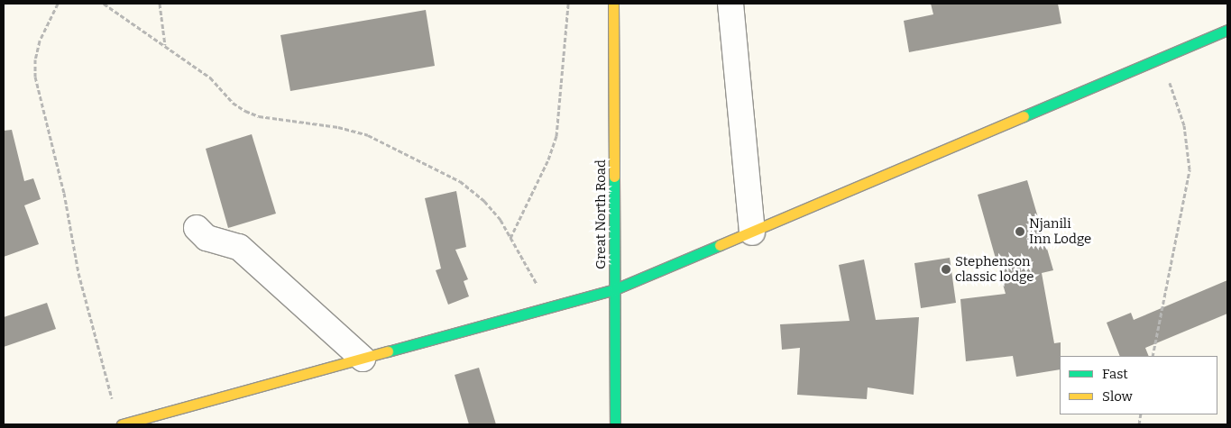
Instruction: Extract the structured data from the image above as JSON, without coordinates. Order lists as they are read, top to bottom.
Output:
{
  "streets": {
    "main road": ["Great North Road"]
  },
  "places": ["Njanili Inn Lodge", "Stephenson classic lodge"],
  "legend": ["Fast", "Slow"]
}
